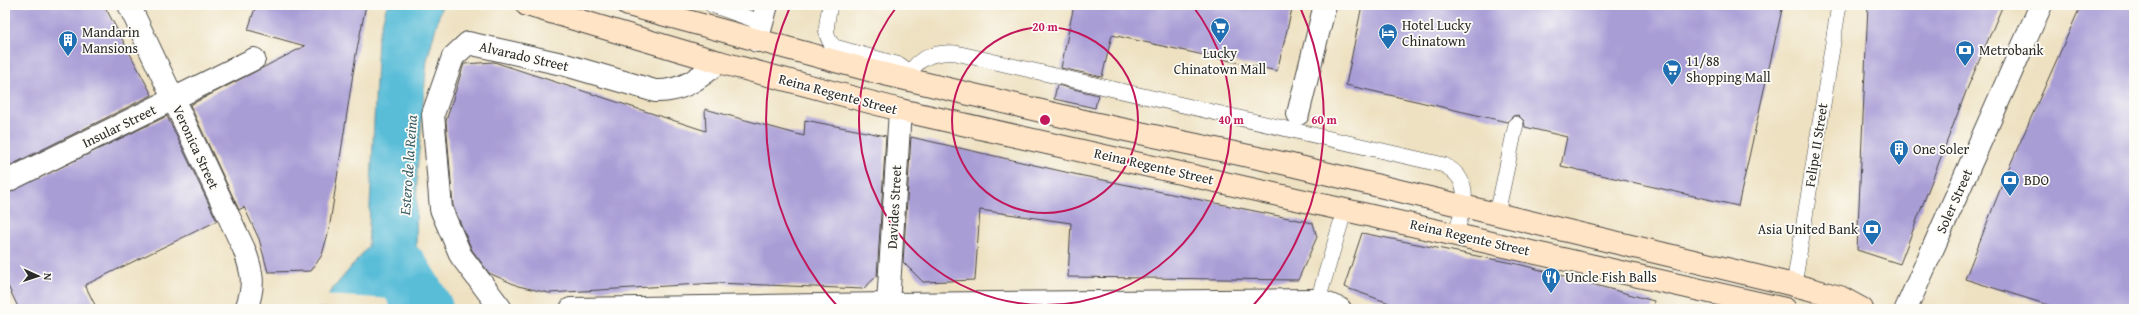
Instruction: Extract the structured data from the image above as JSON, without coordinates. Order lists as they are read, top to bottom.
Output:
{
  "streets": {
    "main road": ["Reina Regente Street"],
    "street": [
      "Alvarado Street",
      "Insular Street",
      "Veronica Street",
      "Soler Street",
      "Davides Street"
    ],
    "lane": ["Felipe II Street"]
  },
  "crossings": [
    ["Alvarado Street", "Reina Regente Street"],
    ["Reina Regente Street", "Felipe II Street"],
    ["Reina Regente Street", "Davides Street"],
    ["Insular Street", "Veronica Street"]
  ],
  "water": ["Estero de la Reina"],
  "places": {
    "supermarket": ["Lucky Chinatown Mall", "11/88 Shopping Mall"],
    "hotel": ["Hotel Lucky Chinatown"],
    "building": ["Mandarin Mansions", "One Soler"],
    "bank": ["Metrobank", "BDO", "Asia United Bank"],
    "restaurant": ["Uncle Fish Balls"]
  },
  "north": "right",
  "rings": ["20 m", "40 m", "60 m"]
}
